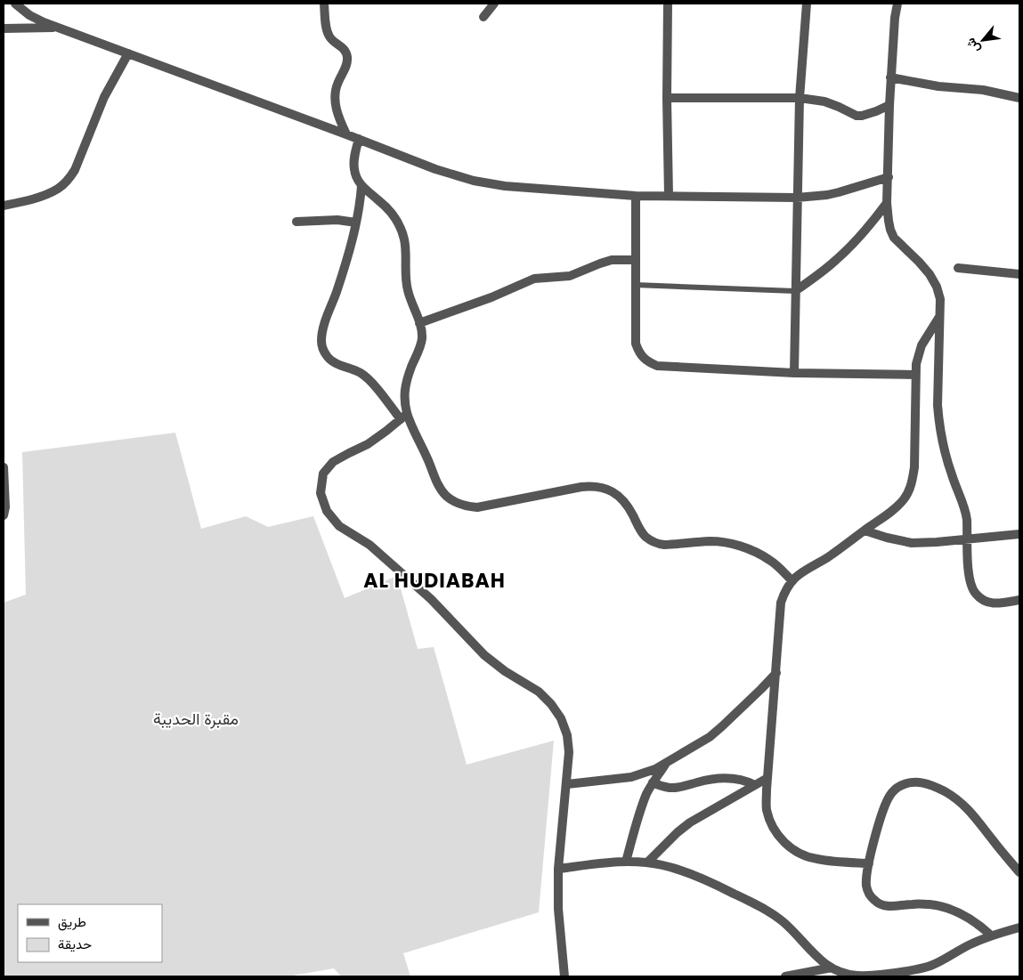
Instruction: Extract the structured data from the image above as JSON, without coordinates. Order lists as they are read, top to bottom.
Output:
{
  "districts": ["AL HUDIABAH"],
  "parks": ["مقبرة الحديبة"],
  "legend": ["طريق", "حديقة"],
  "north": "bottom left"
}
